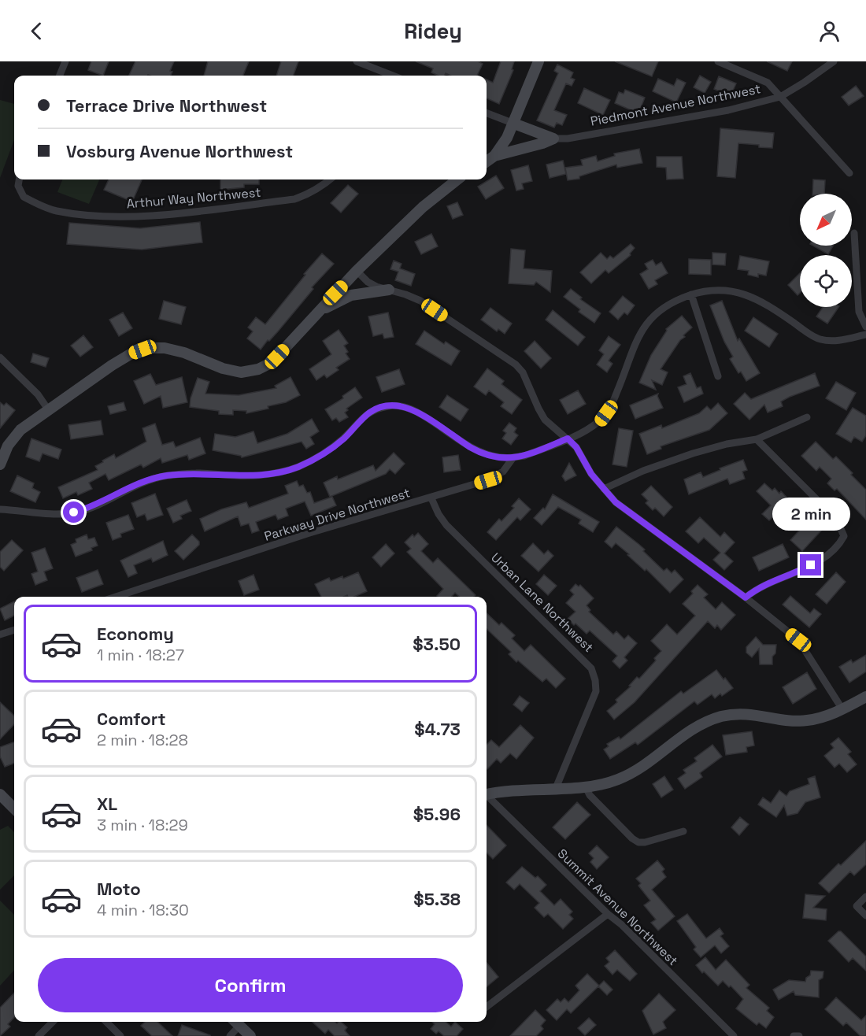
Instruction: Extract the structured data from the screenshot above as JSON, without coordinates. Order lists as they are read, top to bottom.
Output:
{
  "streets": {
    "street": [
      "Piedmont Avenue Northwest",
      "Arthur Way Northwest",
      "Parkway Drive Northwest",
      "Urban Lane Northwest",
      "Summit Avenue Northwest"
    ]
  },
  "crossings": [
    ["Parkway Drive Northwest", "Urban Lane Northwest"]
  ],
  "north": "bottom left",
  "page": {
    "header": "Ridey",
    "banner": ["Terrace Drive Northwest", "Vosburg Avenue Northwest"],
    "bubble": "2 min",
    "list": [
      {
        "name": "Economy",
        "note": "1 min · 18:27",
        "value": "$3.50"
      },
      {
        "name": "Comfort",
        "note": "2 min · 18:28",
        "value": "$4.73"
      },
      {
        "name": "XL",
        "note": "3 min · 18:29",
        "value": "$5.96"
      },
      {
        "name": "Moto",
        "note": "4 min · 18:30",
        "value": "$5.38"
      }
    ],
    "buttons": "Confirm"
  }
}
